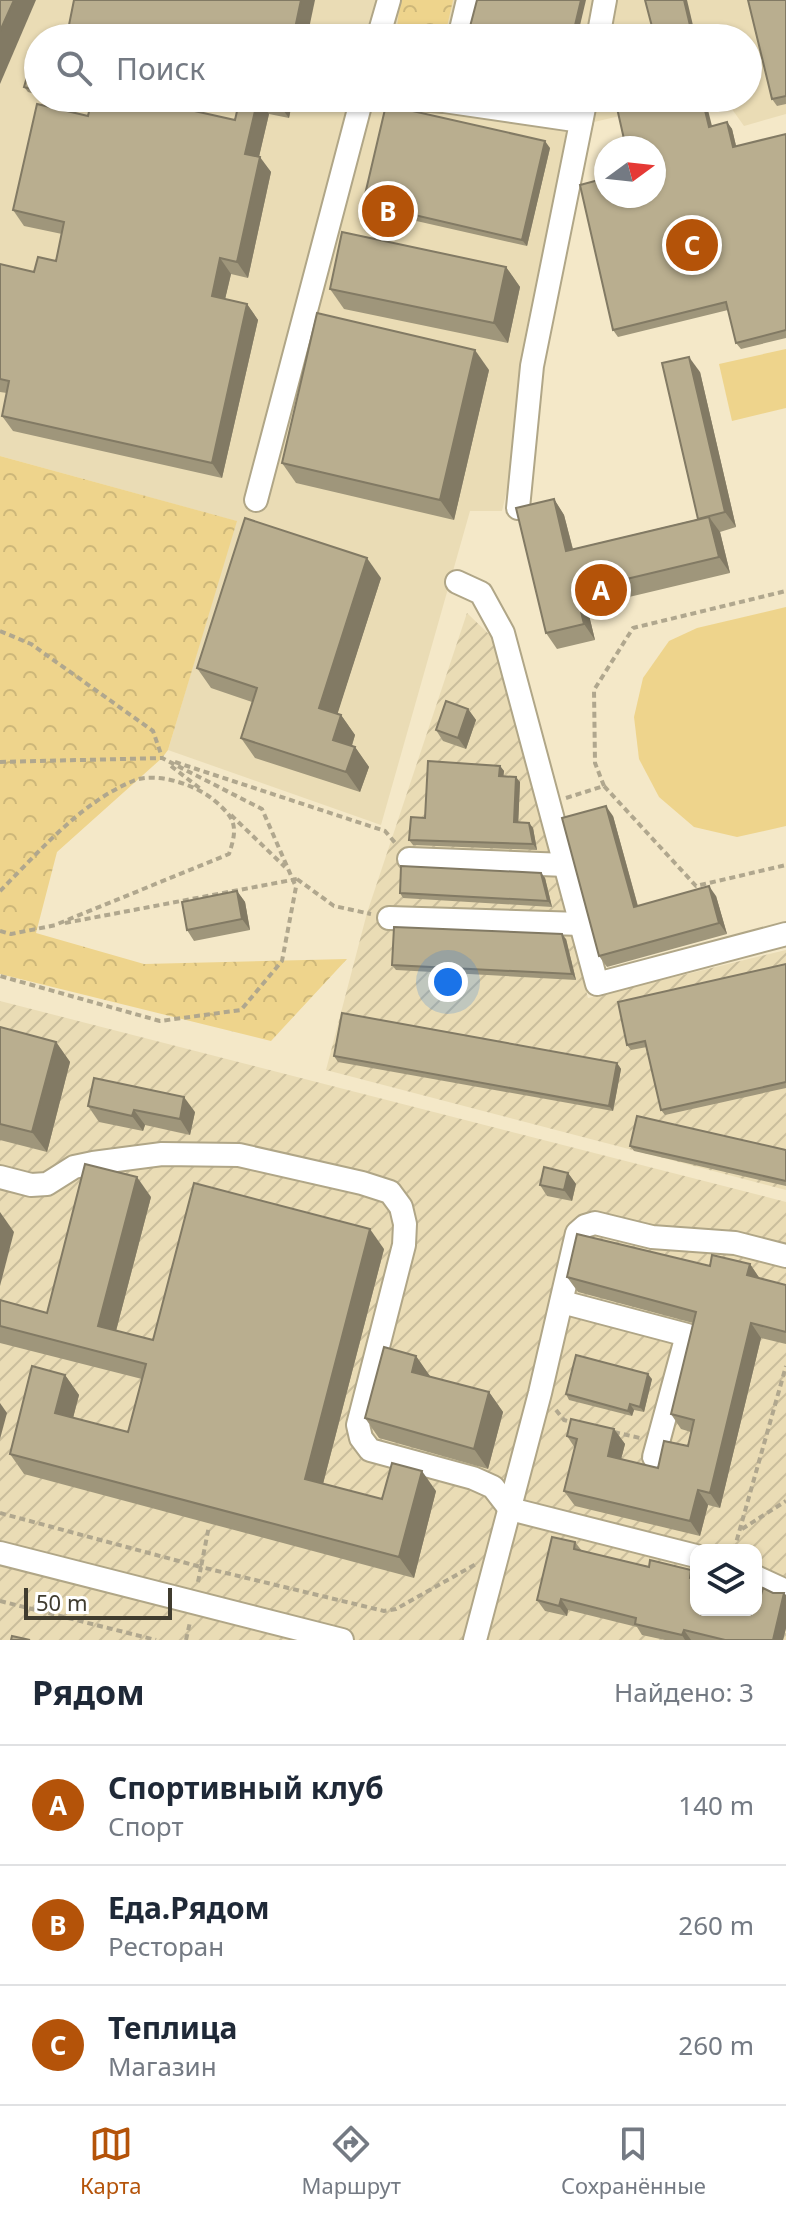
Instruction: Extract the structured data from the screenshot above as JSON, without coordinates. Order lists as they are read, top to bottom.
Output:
{
  "scale_bar": "50 m",
  "north": "right",
  "page": {
    "search": "Поиск",
    "pins": ["B", "C", "A"],
    "scale": "50 m",
    "heading": ["Рядом", "Найдено: 3"],
    "list": [
      {
        "mark": "A",
        "name": "Спортивный клуб",
        "note": "Спорт",
        "value": "140 m"
      },
      {
        "mark": "B",
        "name": "Еда.Рядом",
        "note": "Ресторан",
        "value": "260 m"
      },
      {
        "mark": "C",
        "name": "Теплица",
        "note": "Магазин",
        "value": "260 m"
      }
    ],
    "nav": ["Карта", "Маршрут", "Сохранённые"]
  }
}
